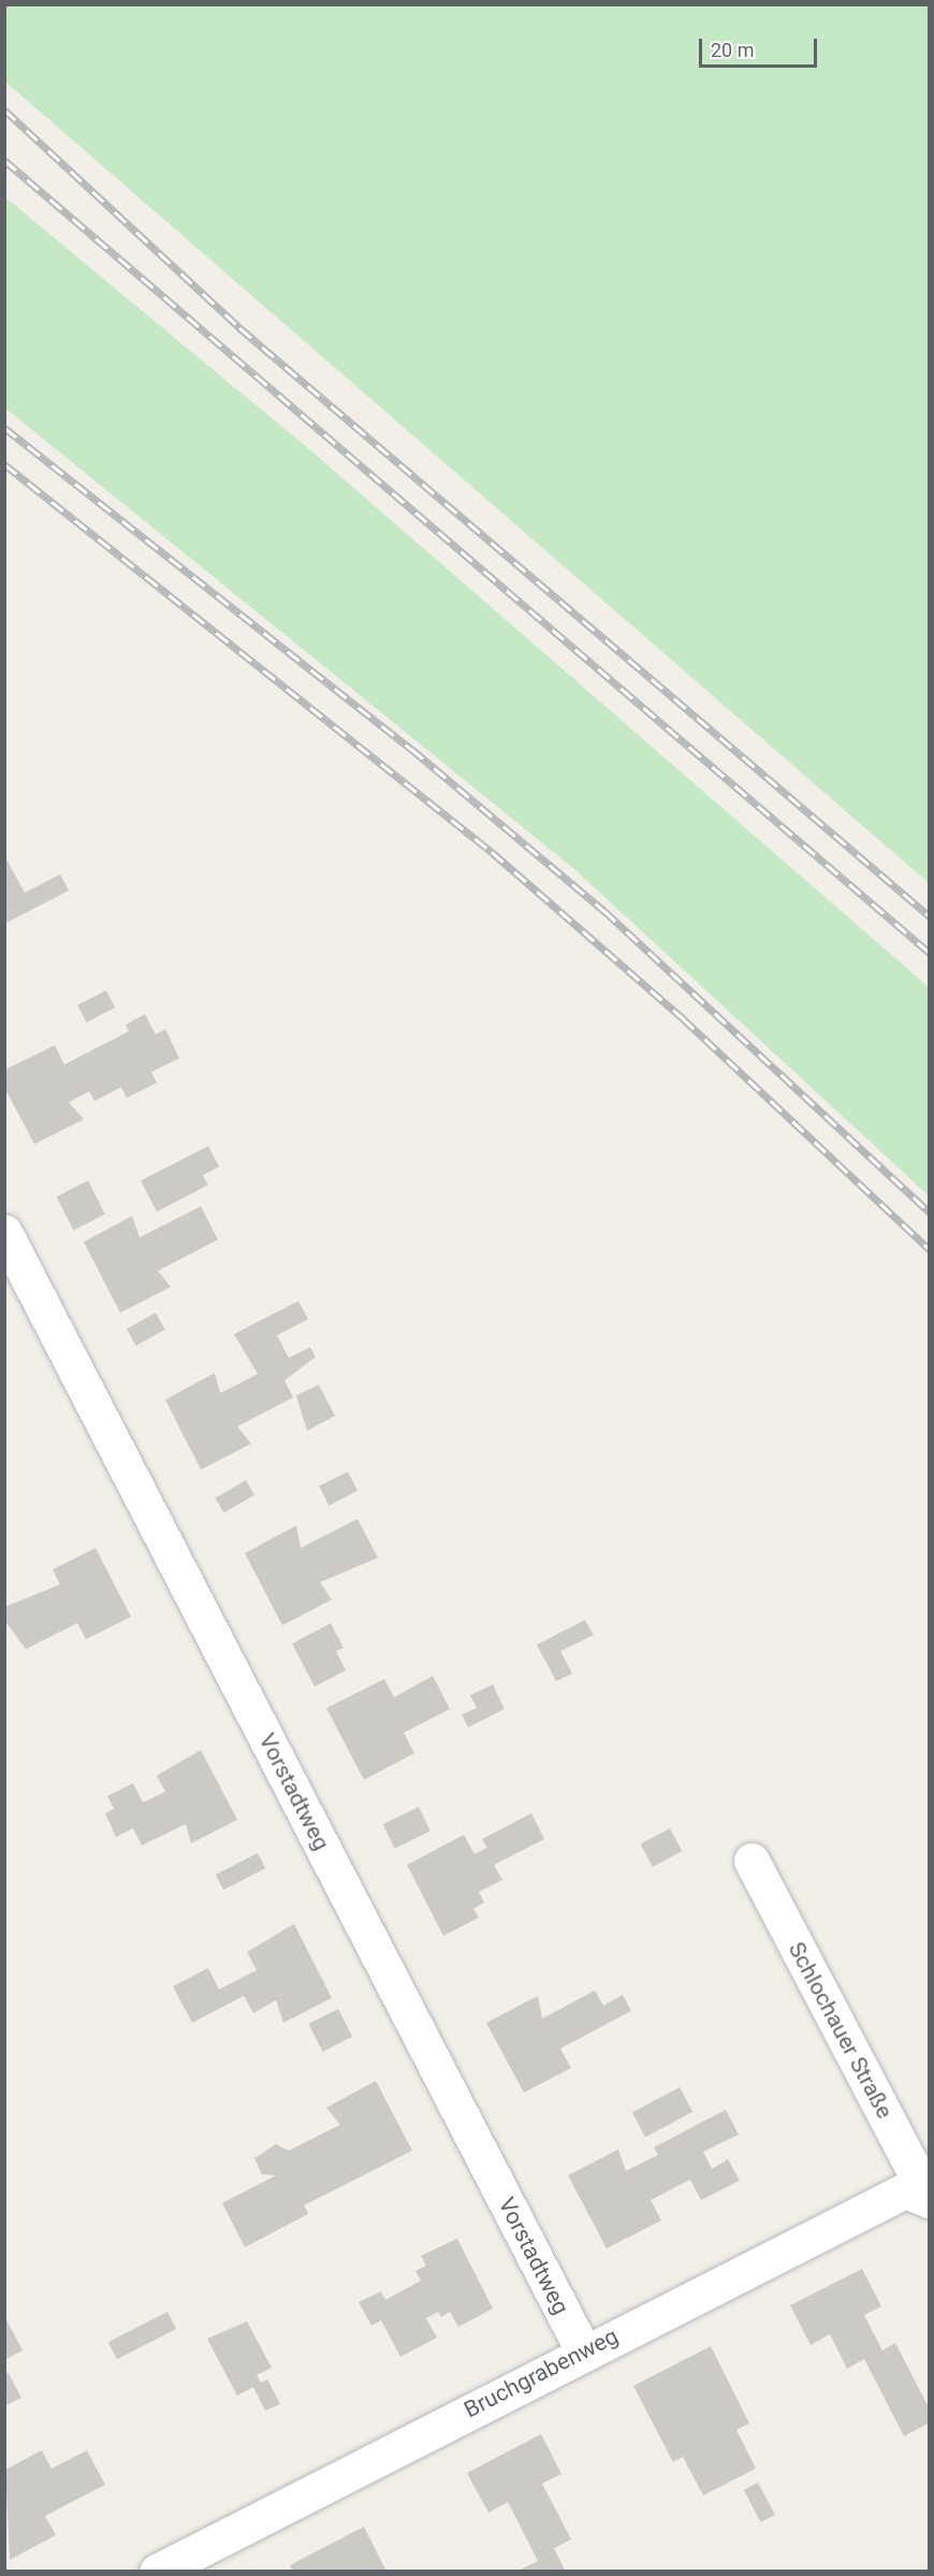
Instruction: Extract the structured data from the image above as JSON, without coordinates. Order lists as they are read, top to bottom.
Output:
{
  "streets": {
    "street": ["Vorstadtweg", "Schlochauer Straße", "Bruchgrabenweg"]
  },
  "crossings": [
    ["Vorstadtweg", "Bruchgrabenweg"],
    ["Schlochauer Straße", "Bruchgrabenweg"]
  ],
  "scale_bar": "20 m"
}
